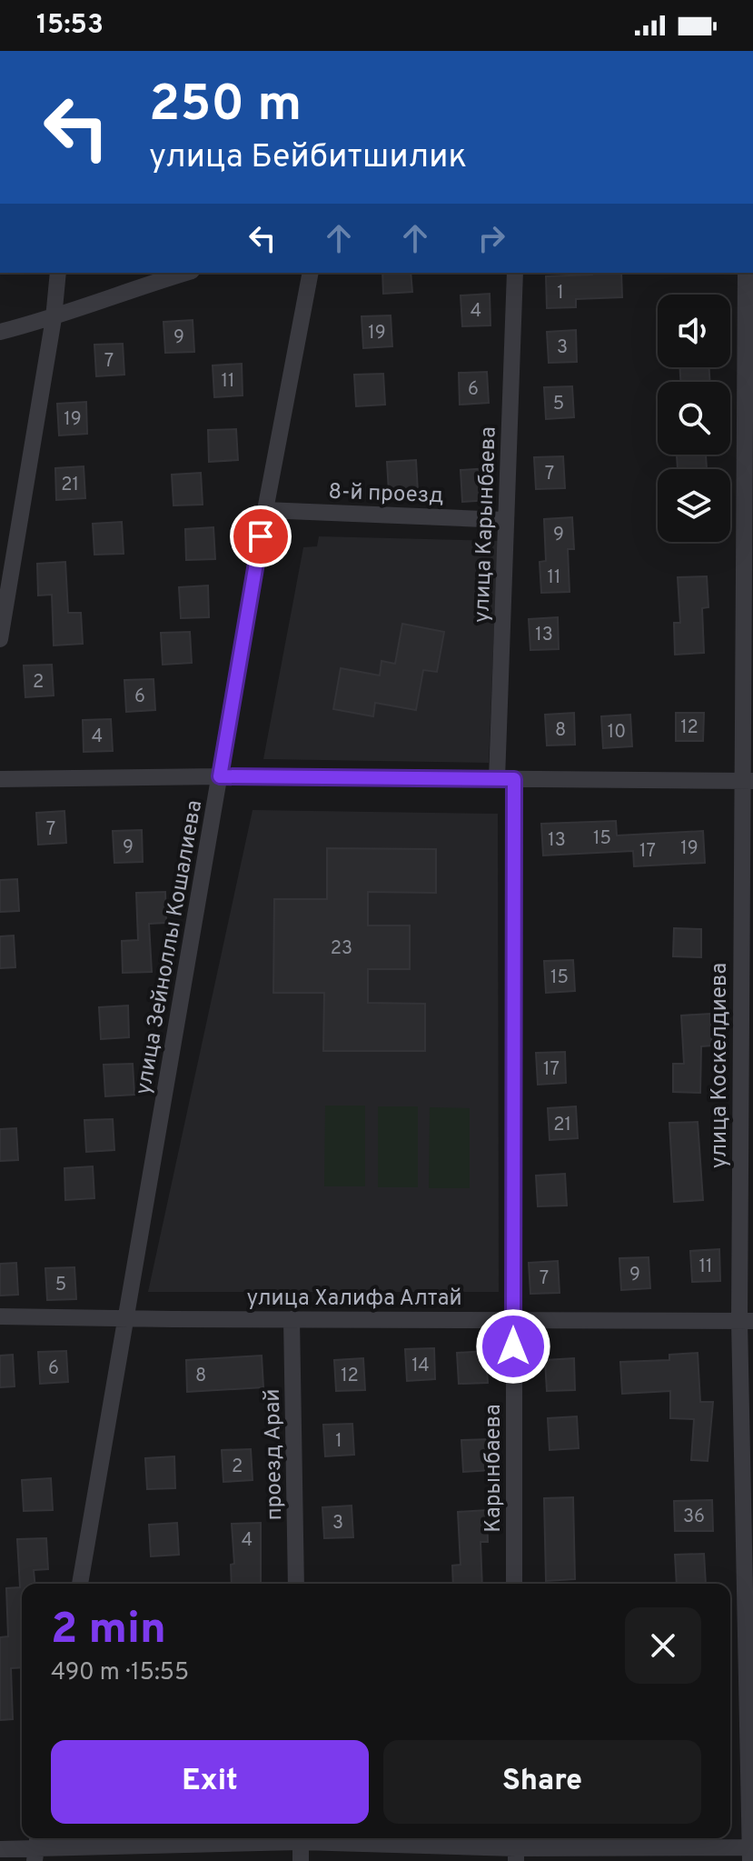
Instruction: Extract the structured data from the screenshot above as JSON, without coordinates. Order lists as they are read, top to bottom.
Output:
{
  "streets": {
    "street": [
      "8-й проезд",
      "улица Карынбаева",
      "улица Зейноллы Кошалиева",
      "улица Коскелдиева",
      "улица Халифа Алтай",
      "проезд Арай",
      "Карынбаева"
    ]
  },
  "crossings": [
    ["8-й проезд", "улица Карынбаева"],
    ["8-й проезд", "улица Зейноллы Кошалиева"],
    ["улица Карынбаева", "Карынбаева"],
    ["улица Зейноллы Кошалиева", "улица Халифа Алтай"],
    ["улица Коскелдиева", "улица Халифа Алтай"],
    ["улица Халифа Алтай", "проезд Арай"],
    ["улица Халифа Алтай", "Карынбаева"]
  ],
  "house_numbers": [
    "1",
    "4",
    "19",
    "9",
    "3",
    "7",
    "11",
    "6",
    "5",
    "19",
    "7",
    "21",
    "9",
    "11",
    "13",
    "2",
    "6",
    "12",
    "8",
    "10",
    "4",
    "7",
    "15",
    "13",
    "9",
    "19",
    "17",
    "23",
    "15",
    "17",
    "21",
    "11",
    "9",
    "7",
    "5",
    "14",
    "6",
    "8",
    "12",
    "1",
    "2",
    "36",
    "3",
    "4"
  ],
  "page": {
    "status": "15:53",
    "turn": ["250 m", "улица Бейбитшилик"],
    "heading": ["2 min", "490 m · 15:55"],
    "buttons": ["Exit", "Share"]
  }
}
